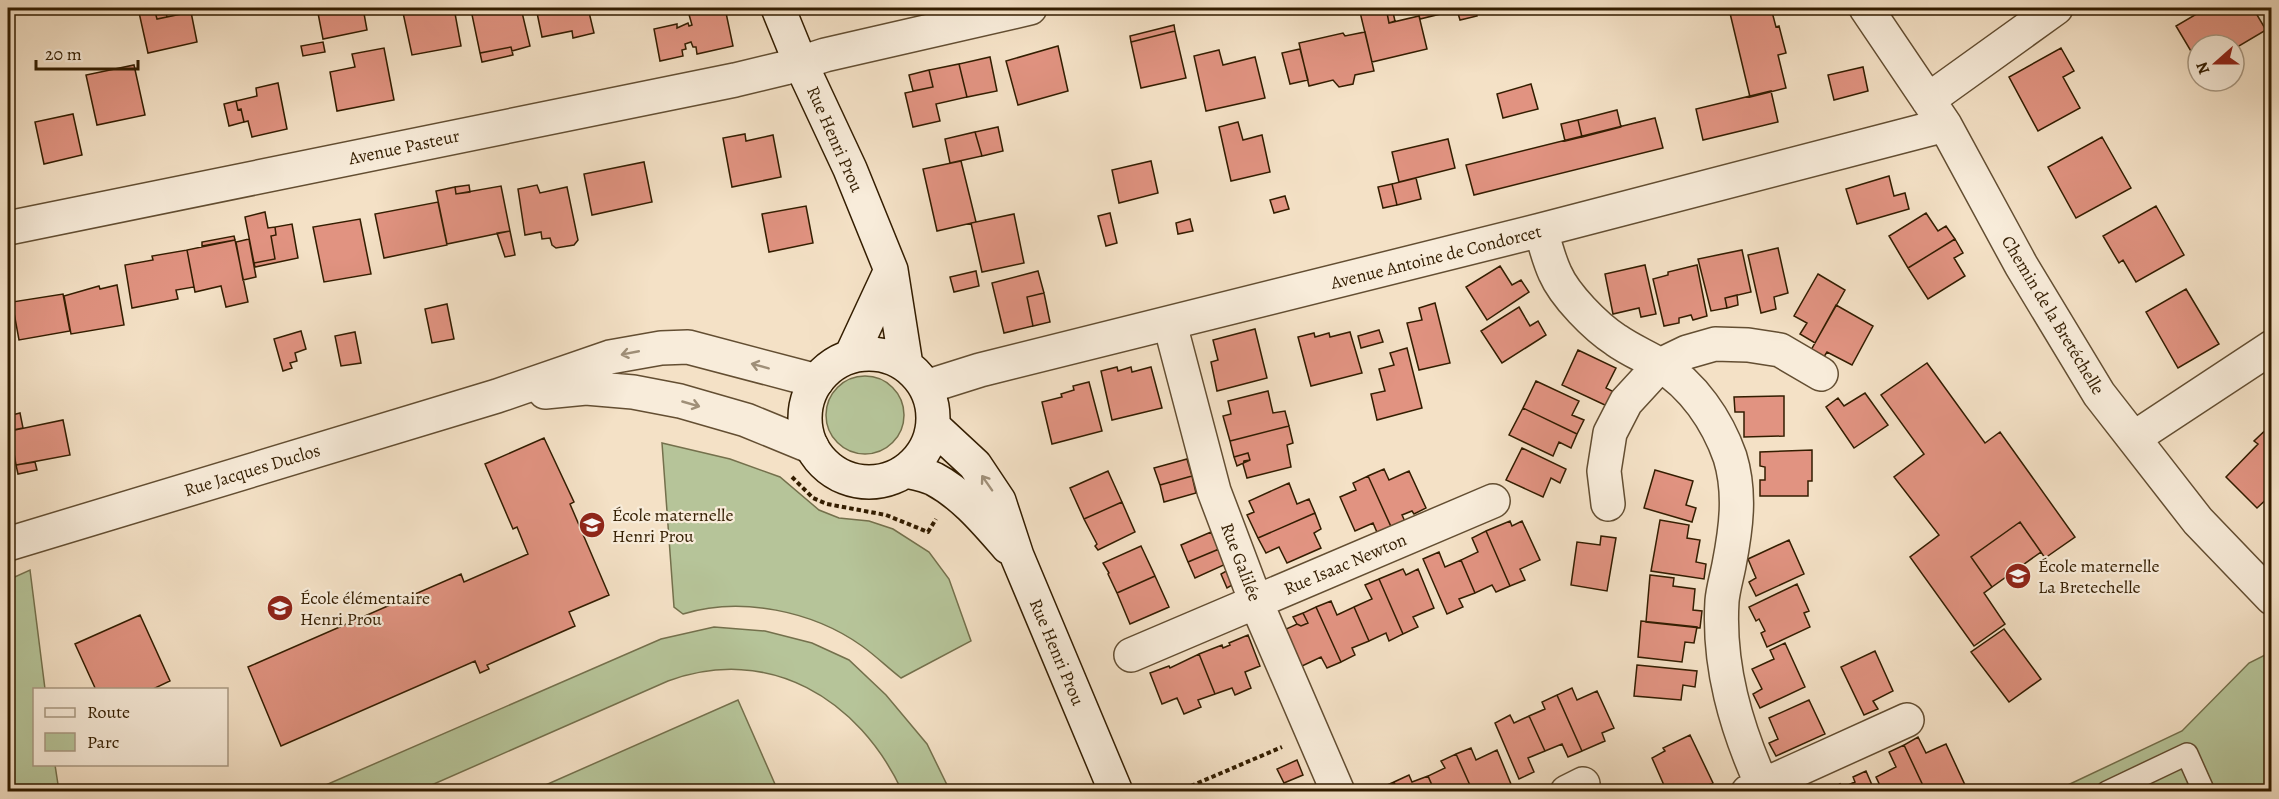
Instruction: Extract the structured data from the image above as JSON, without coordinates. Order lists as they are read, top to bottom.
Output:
{
  "streets": {
    "street": [
      "Rue Henri Prou",
      "Avenue Pasteur",
      "Avenue Antoine de Condorcet",
      "Chemin de la Bretéchelle",
      "Rue Jacques Duclos",
      "Rue Galilée",
      "Rue Isaac Newton"
    ]
  },
  "crossings": [
    ["Rue Henri Prou", "Avenue Pasteur"],
    ["Rue Henri Prou", "Avenue Antoine de Condorcet"],
    ["Rue Henri Prou", "Rue Jacques Duclos"],
    ["Avenue Antoine de Condorcet", "Chemin de la Bretéchelle"],
    ["Avenue Antoine de Condorcet", "Rue Jacques Duclos"],
    ["Avenue Antoine de Condorcet", "Rue Galilée"],
    ["Rue Galilée", "Rue Isaac Newton"]
  ],
  "places": {
    "school or university": ["École maternelle Henri Prou", "École maternelle La Bretechelle", "École élémentaire Henri Prou"]
  },
  "legend": ["Route", "Parc"],
  "scale_bar": "20 m",
  "north": "left"
}
